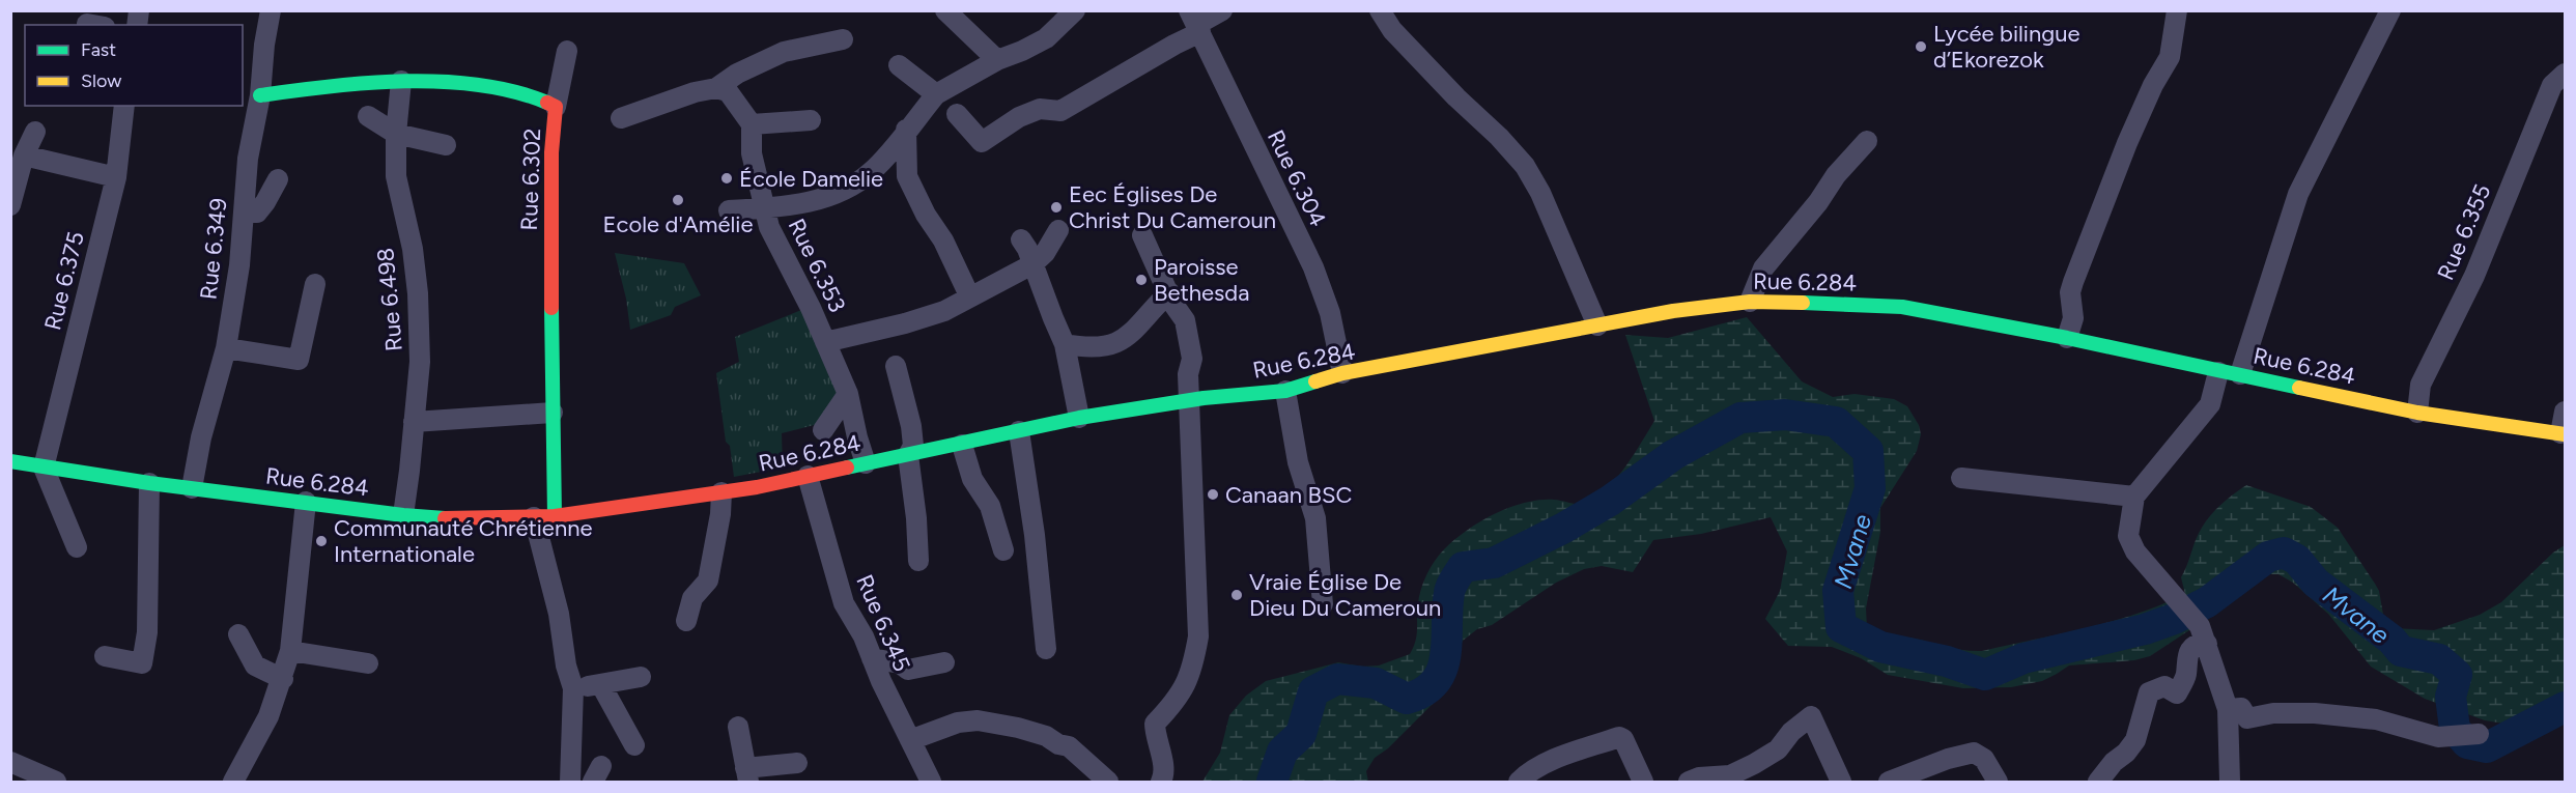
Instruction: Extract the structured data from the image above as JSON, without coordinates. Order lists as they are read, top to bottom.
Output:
{
  "streets": {
    "street": [
      "Rue 6.304",
      "Rue 6.302",
      "Rue 6.355",
      "Rue 6.349",
      "Rue 6.353",
      "Rue 6.375",
      "Rue 6.284",
      "Rue 6.498",
      "Rue 6.345"
    ]
  },
  "crossings": [
    ["Rue 6.304", "Rue 6.284"],
    ["Rue 6.302", "Rue 6.349"],
    ["Rue 6.302", "Rue 6.284"],
    ["Rue 6.302", "Rue 6.498"],
    ["Rue 6.355", "Rue 6.284"],
    ["Rue 6.349", "Rue 6.284"],
    ["Rue 6.353", "Rue 6.284"],
    ["Rue 6.375", "Rue 6.284"],
    ["Rue 6.284", "Rue 6.498"],
    ["Rue 6.284", "Rue 6.345"]
  ],
  "water": ["Mvane"],
  "places": [
    "Lycée bilingue d’Ekorezok",
    "École Damelie",
    "Ecole d'Amélie",
    "Eec Églises De Christ Du Cameroun",
    "Paroisse Bethesda",
    "Canaan BSC",
    "Communauté Chrétienne Internationale",
    "Vraie Église De Dieu Du Cameroun"
  ],
  "legend": ["Fast", "Slow"]
}
